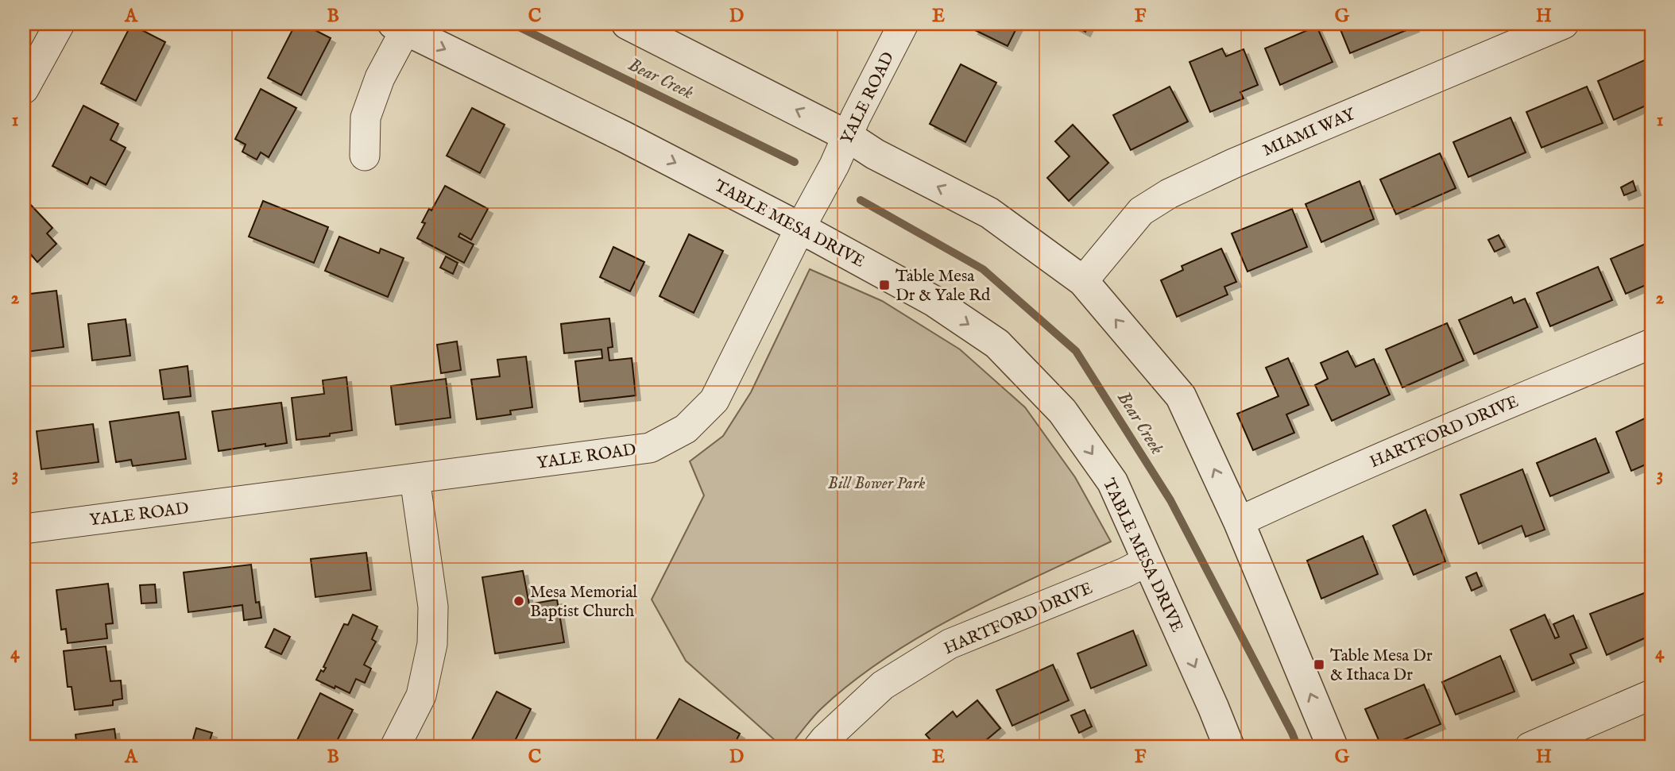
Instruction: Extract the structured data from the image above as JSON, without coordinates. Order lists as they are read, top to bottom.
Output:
{
  "streets": {
    "street": [
      "YALE ROAD",
      "MIAMI WAY",
      "TABLE MESA DRIVE",
      "HARTFORD DRIVE"
    ]
  },
  "crossings": [
    ["YALE ROAD", "TABLE MESA DRIVE"],
    ["TABLE MESA DRIVE", "HARTFORD DRIVE"]
  ],
  "water": ["Bear Creek"],
  "parks": ["Bill Bower Park"],
  "places": {
    "transit": ["Table Mesa Dr & Yale Rd", "Table Mesa Dr & Ithaca Dr"],
    "other": ["Mesa Memorial Baptist Church"]
  },
  "grid": {
    "columns": [
      "A",
      "B",
      "C",
      "D",
      "E",
      "F",
      "G",
      "H"
    ],
    "rows": [
      "1",
      "2",
      "3",
      "4"
    ]
  }
}
